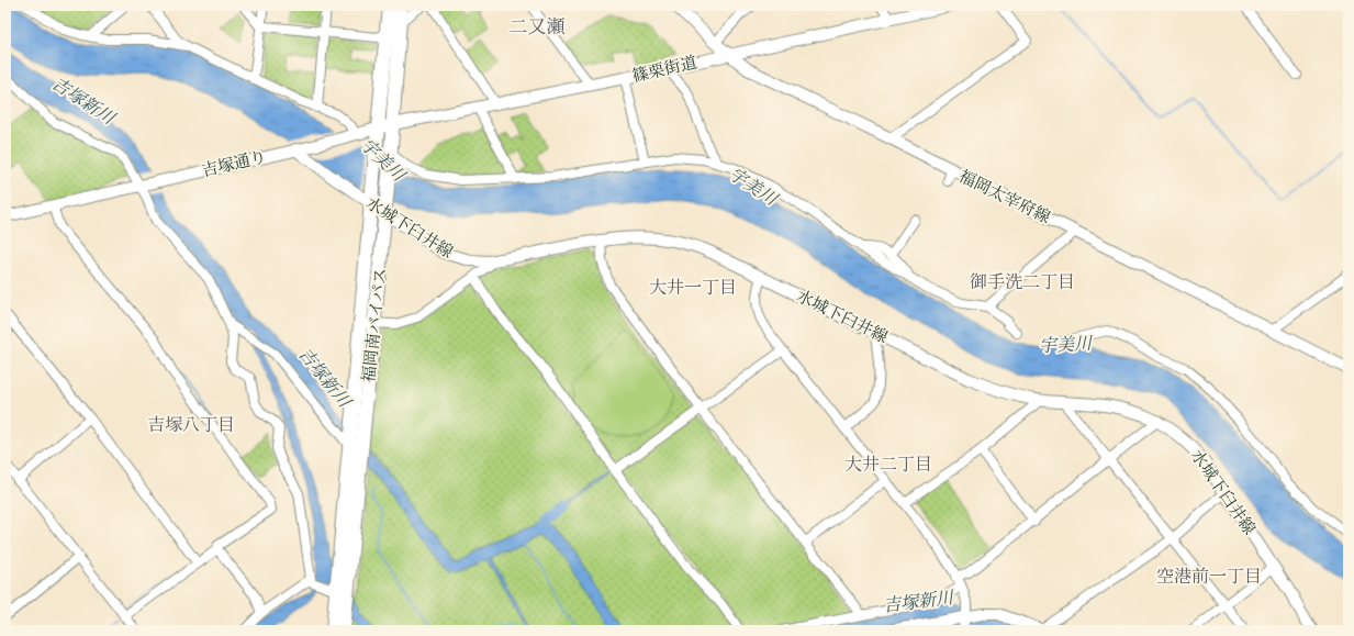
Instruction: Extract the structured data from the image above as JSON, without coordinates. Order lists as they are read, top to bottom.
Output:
{
  "streets": {
    "highway": ["福岡南バイパス"],
    "main road": [
      "篠栗街道",
      "吉塚通り",
      "福岡太宰府線",
      "水城下臼井線"
    ]
  },
  "crossings": [
    ["篠栗街道", "福岡太宰府線"],
    ["篠栗街道", "福岡南バイパス"],
    ["吉塚通り", "水城下臼井線"],
    ["水城下臼井線", "福岡南バイパス"]
  ],
  "districts": [
    "二又瀬",
    "御手洗二丁目",
    "大井一丁目",
    "吉塚八丁目",
    "大井二丁目",
    "空港前一丁目"
  ],
  "water": ["吉塚新川", "宇美川"]
}
